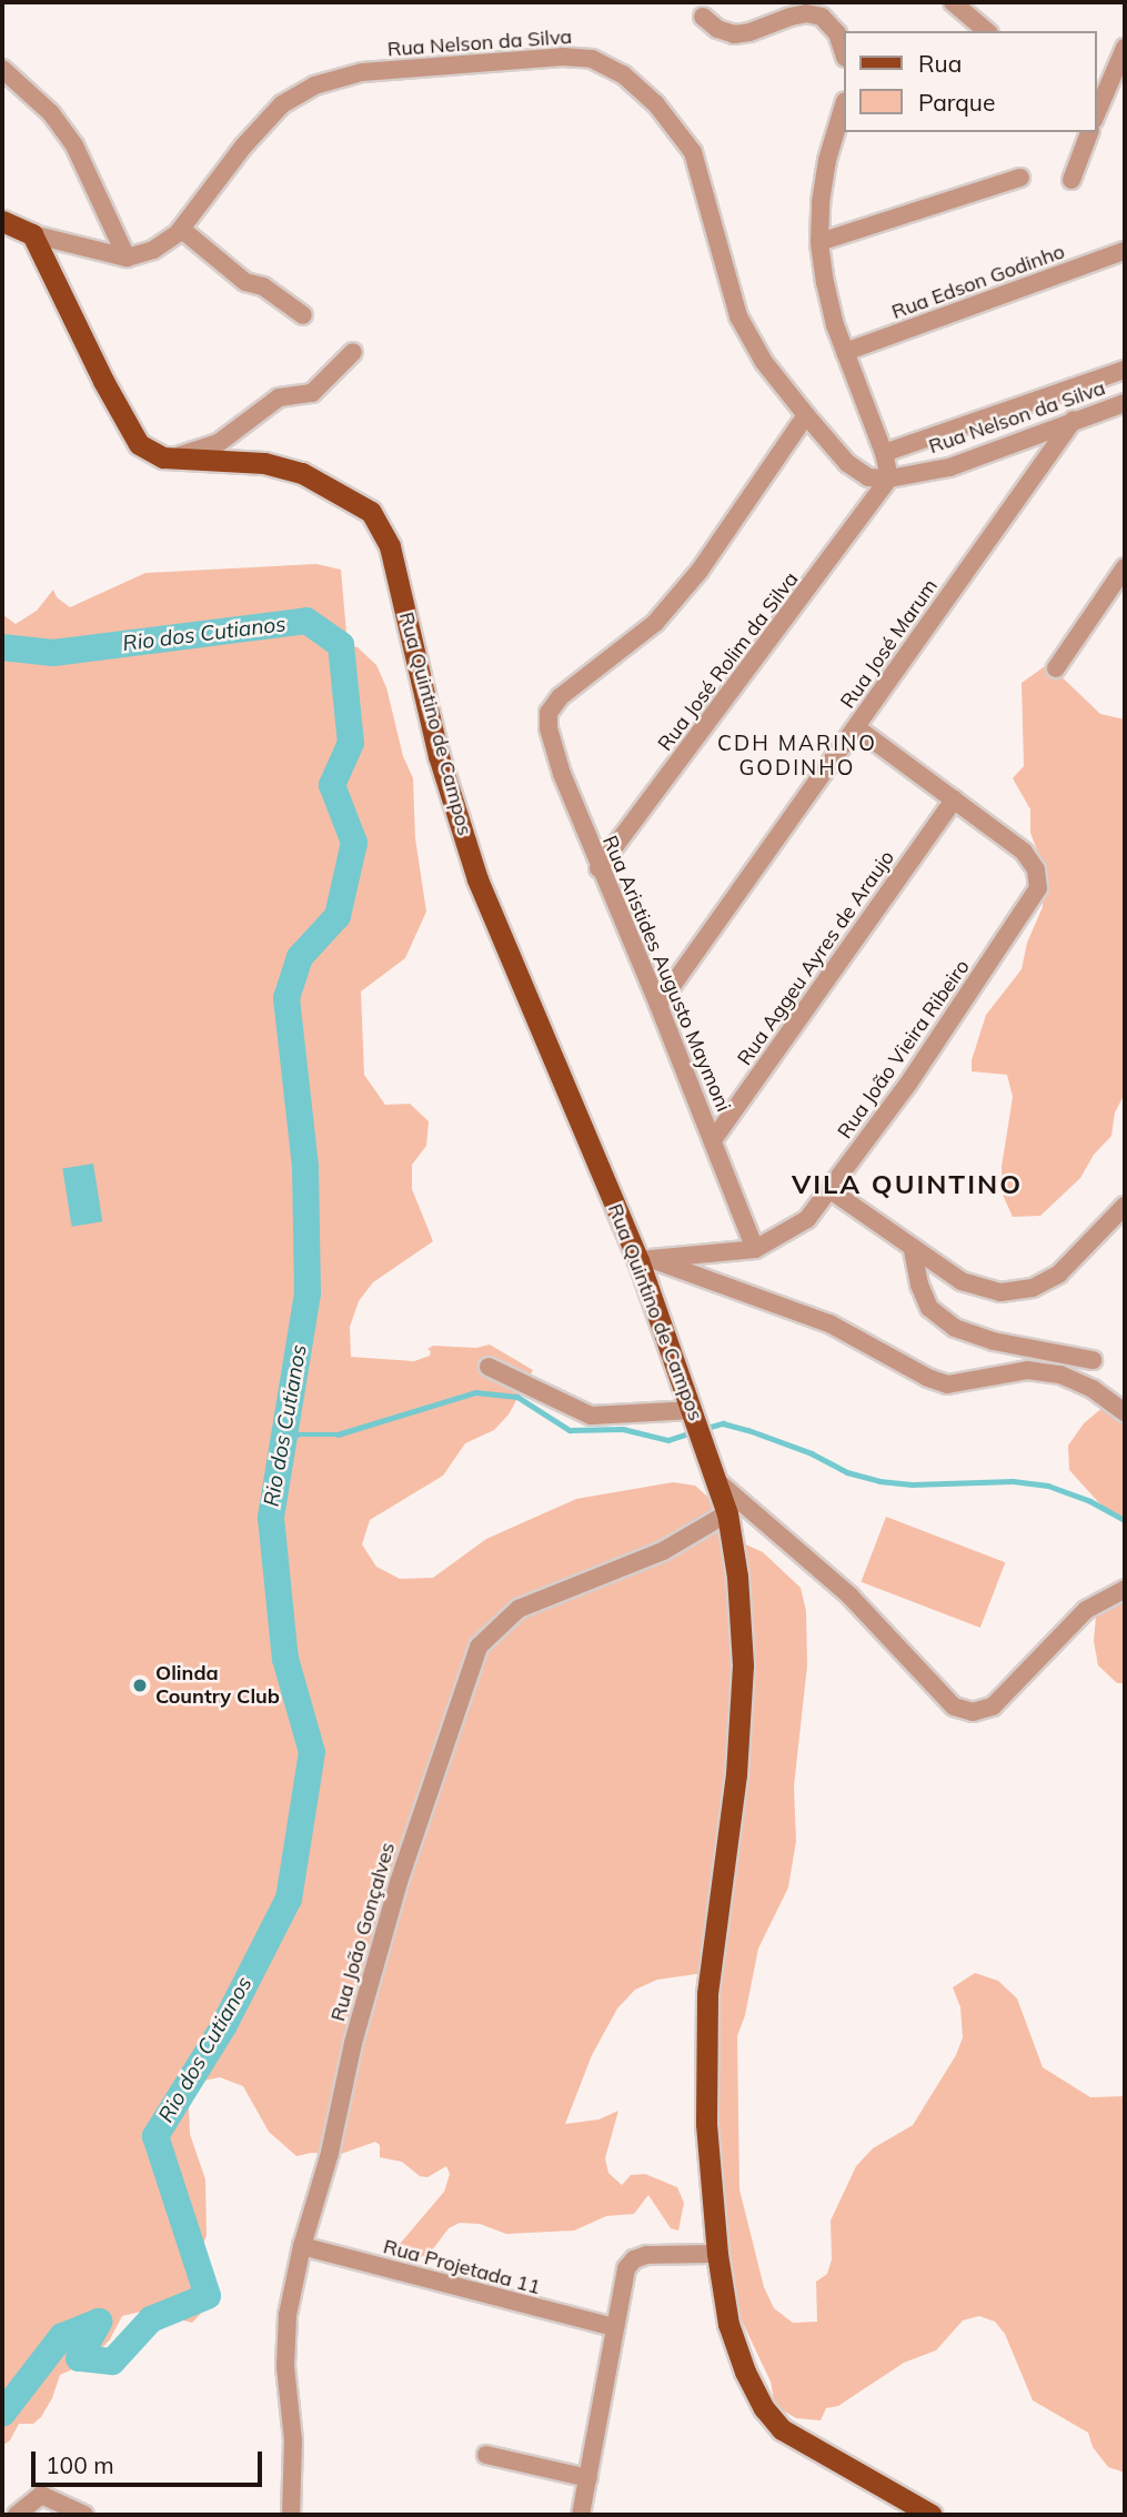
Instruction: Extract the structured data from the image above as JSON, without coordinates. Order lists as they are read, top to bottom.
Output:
{
  "streets": {
    "main road": ["Rua Quintino de Campos"],
    "street": [
      "Rua Nelson da Silva",
      "Rua Edson Godinho",
      "Rua José Marum",
      "Rua José Rolim da Silva",
      "Rua Aggeu Ayres de Araujo",
      "Rua Aristides Augusto Maymoni",
      "Rua João Vieira Ribeiro",
      "Rua João Gonçalves",
      "Rua Projetada 11"
    ]
  },
  "crossings": [
    ["Rua Nelson da Silva", "Rua José Marum"],
    ["Rua Nelson da Silva", "Rua José Rolim da Silva"],
    ["Rua Nelson da Silva", "Rua Aristides Augusto Maymoni"],
    ["Rua José Marum", "Rua Aristides Augusto Maymoni"],
    ["Rua José Rolim da Silva", "Rua Aristides Augusto Maymoni"],
    ["Rua Quintino de Campos", "Rua João Gonçalves"],
    ["Rua Aggeu Ayres de Araujo", "Rua Aristides Augusto Maymoni"],
    ["Rua Aggeu Ayres de Araujo", "Rua João Vieira Ribeiro"],
    ["Rua Aristides Augusto Maymoni", "Rua João Vieira Ribeiro"],
    ["Rua João Gonçalves", "Rua Projetada 11"]
  ],
  "districts": ["CDH MARINO GODINHO", "VILA QUINTINO"],
  "water": ["Rio dos Cutianos"],
  "places": ["Olinda Country Club"],
  "legend": ["Rua", "Parque"],
  "scale_bar": "100 m"
}
